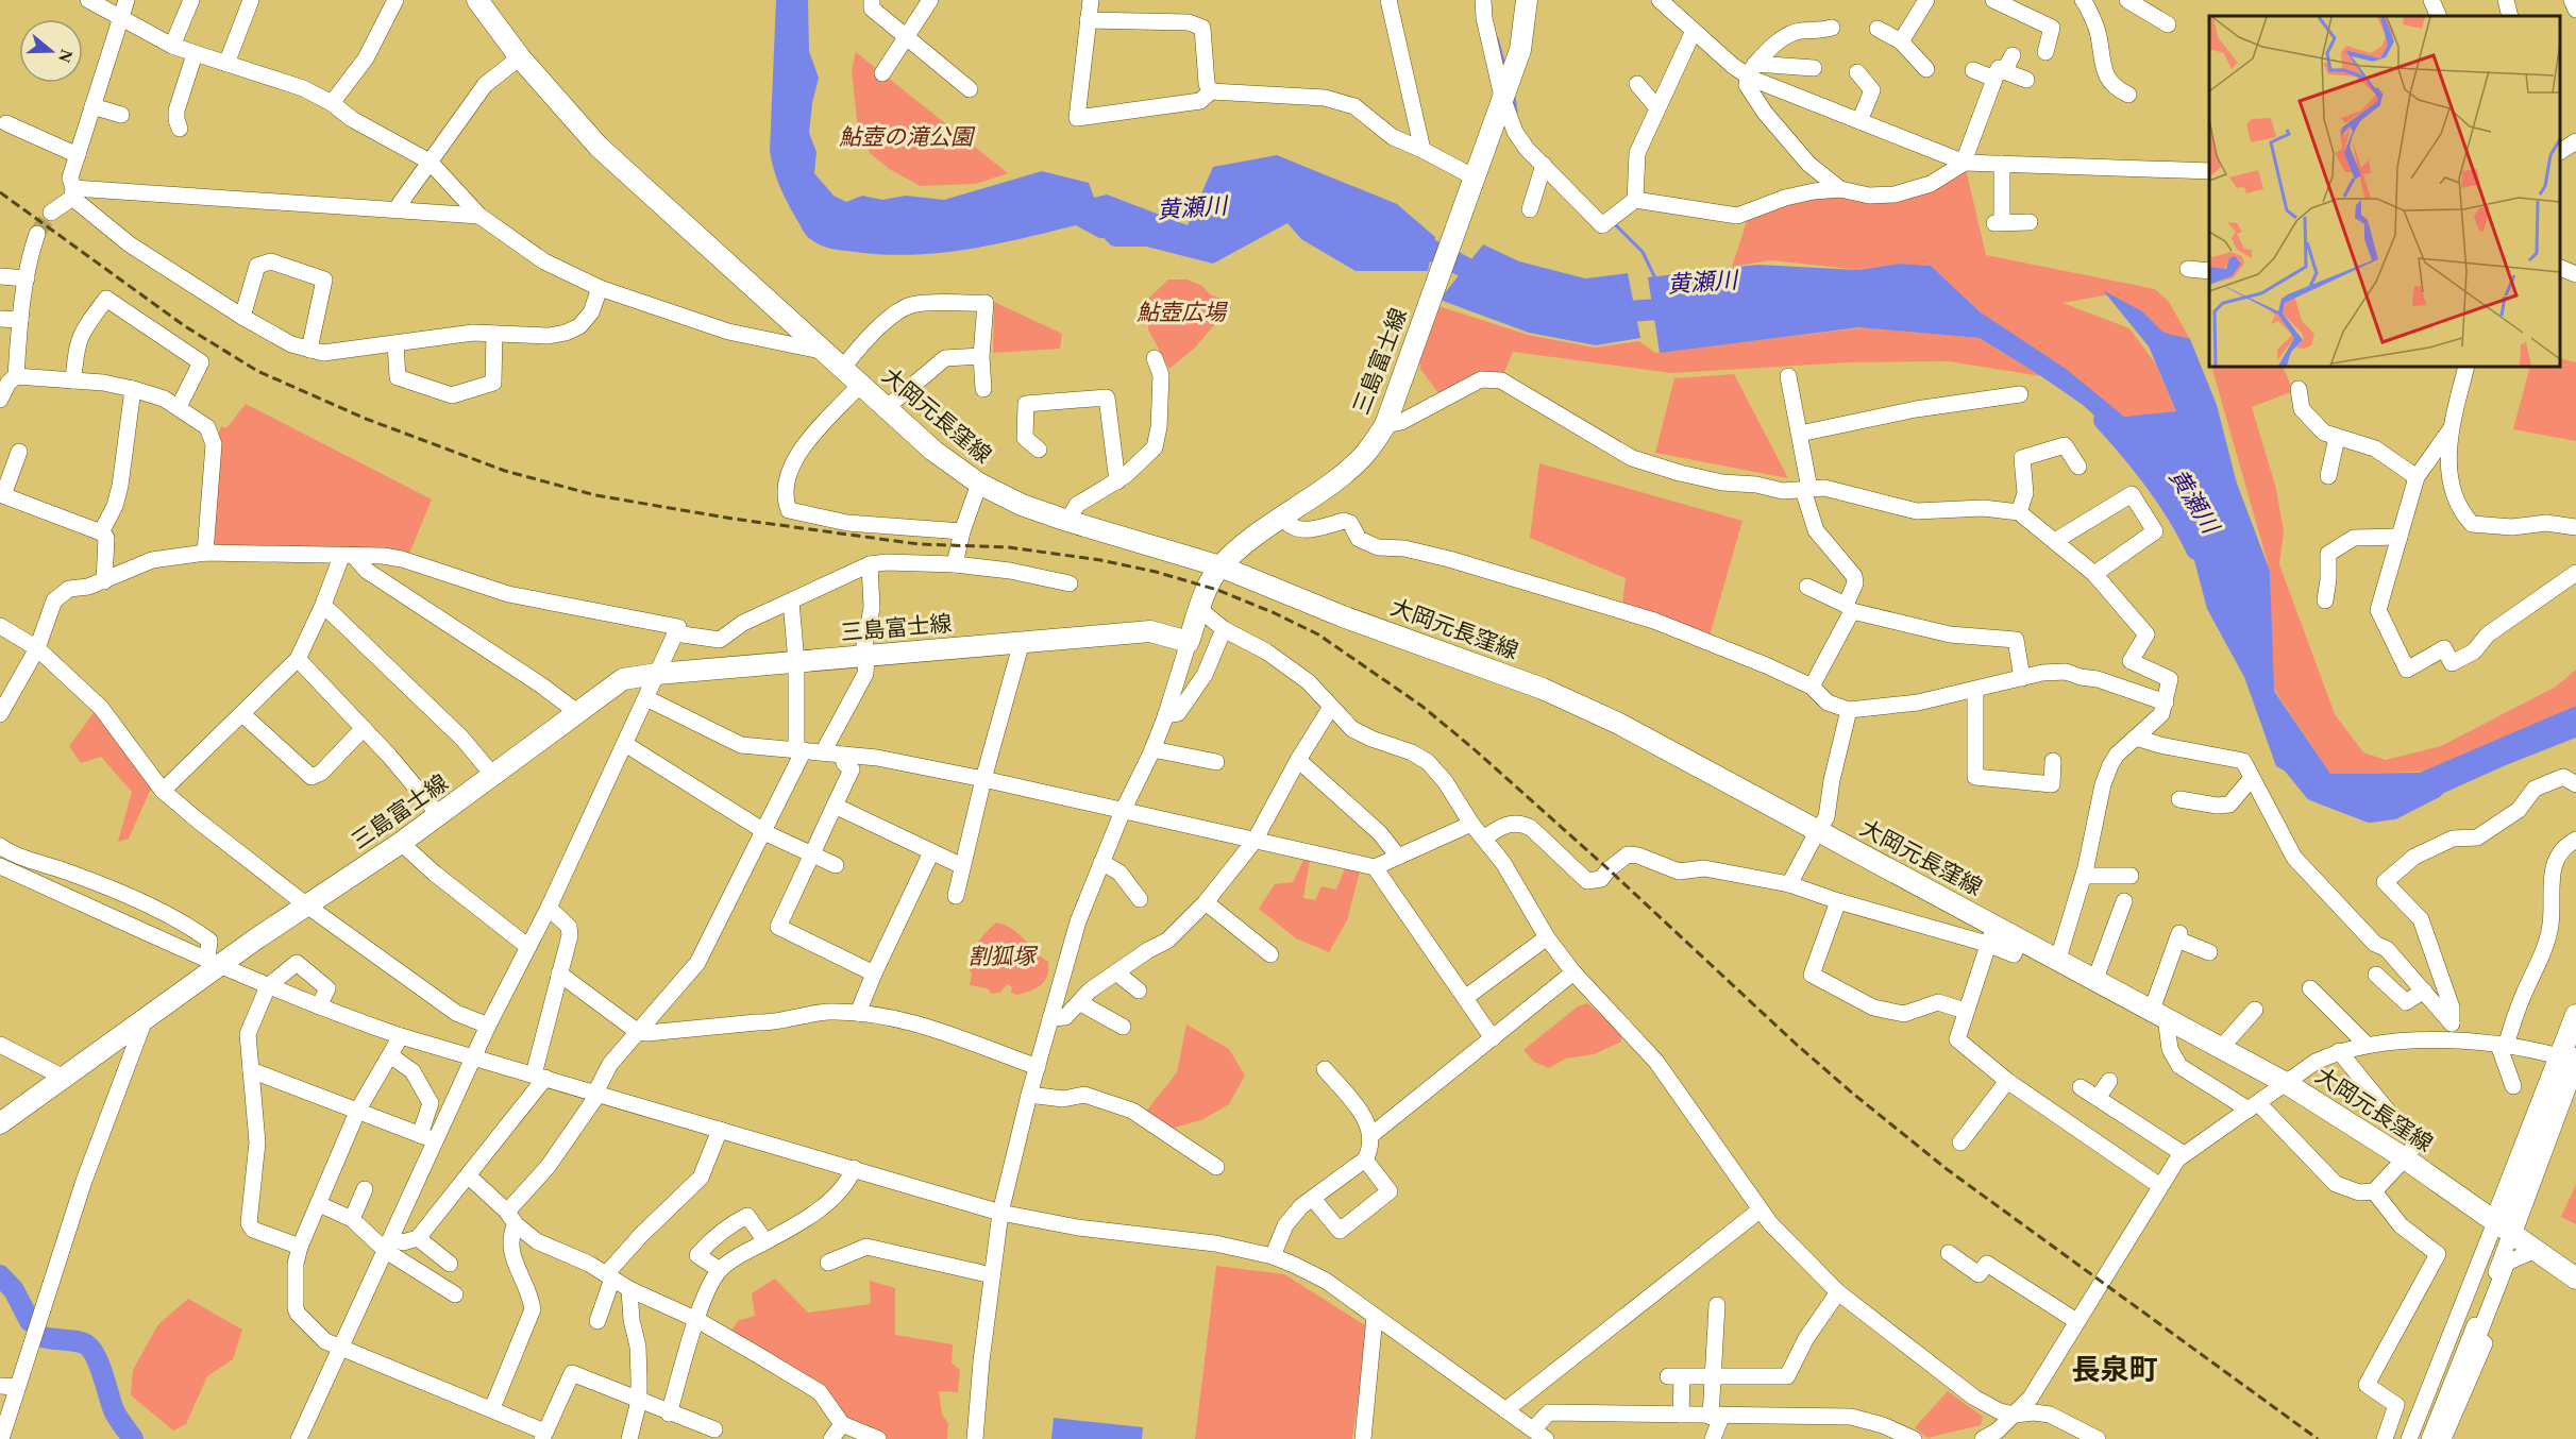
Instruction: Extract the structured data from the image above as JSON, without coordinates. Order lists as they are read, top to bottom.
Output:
{
  "streets": {
    "main road": ["三島富士線", "大岡元長窪線"]
  },
  "crossings": [
    ["三島富士線", "大岡元長窪線"]
  ],
  "districts": ["長泉町"],
  "water": ["黄瀬川"],
  "parks": ["鮎壺の滝公園", "鮎壺広場", "割狐塚"],
  "north": "right"
}
